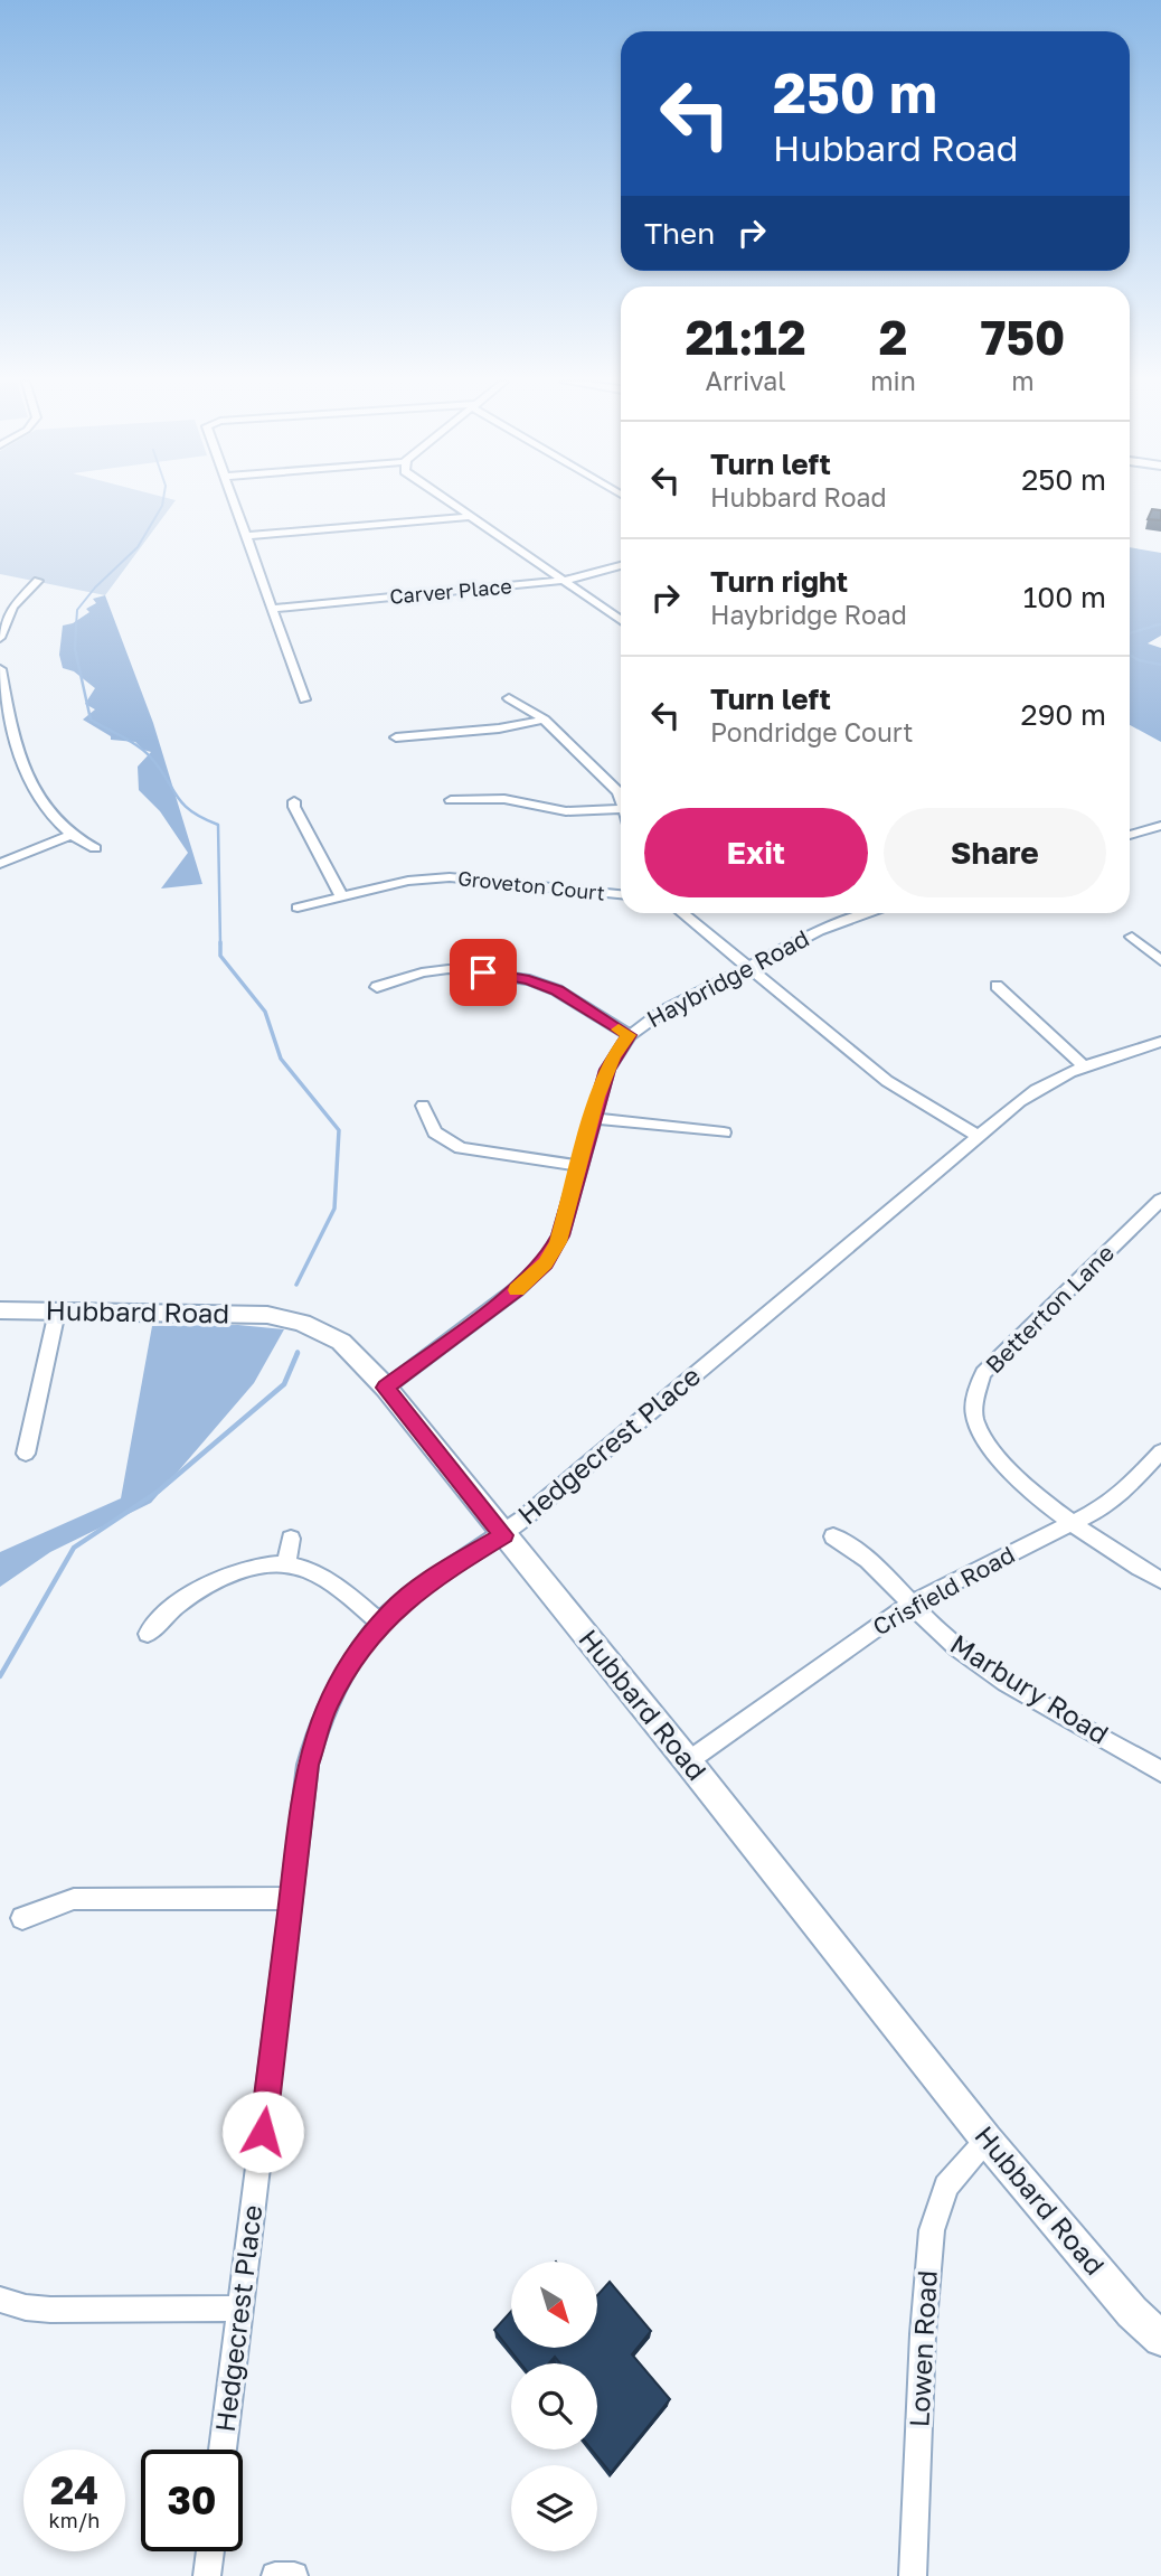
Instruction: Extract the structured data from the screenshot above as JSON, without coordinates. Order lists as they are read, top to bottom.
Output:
{
  "streets": {
    "main road": ["Hubbard Road"],
    "street": [
      "Carver Place",
      "Groveton Court",
      "Haybridge Road",
      "Betterton Lane",
      "Hedgecrest Place",
      "Crisfield Road",
      "Marbury Road",
      "Lowen Road"
    ]
  },
  "crossings": [
    ["Haybridge Road", "Hubbard Road"],
    ["Betterton Lane", "Crisfield Road"],
    ["Hubbard Road", "Hedgecrest Place"],
    ["Hubbard Road", "Crisfield Road"],
    ["Hubbard Road", "Lowen Road"],
    ["Crisfield Road", "Marbury Road"]
  ],
  "north": "bottom right",
  "page": {
    "turn": ["250 m", "Hubbard Road"],
    "then": "Then",
    "eta": [
      "21:12",
      "Arrival",
      "2",
      "min",
      "750",
      "m"
    ],
    "list": [
      {
        "name": "Turn left",
        "note": "Hubbard Road",
        "value": "250 m"
      },
      {
        "name": "Turn right",
        "note": "Haybridge Road",
        "value": "100 m"
      },
      {
        "name": "Turn left",
        "note": "Pondridge Court",
        "value": "290 m"
      }
    ],
    "buttons": ["Exit", "Share"],
    "speed": "24 km/h",
    "limit": "30"
  }
}
